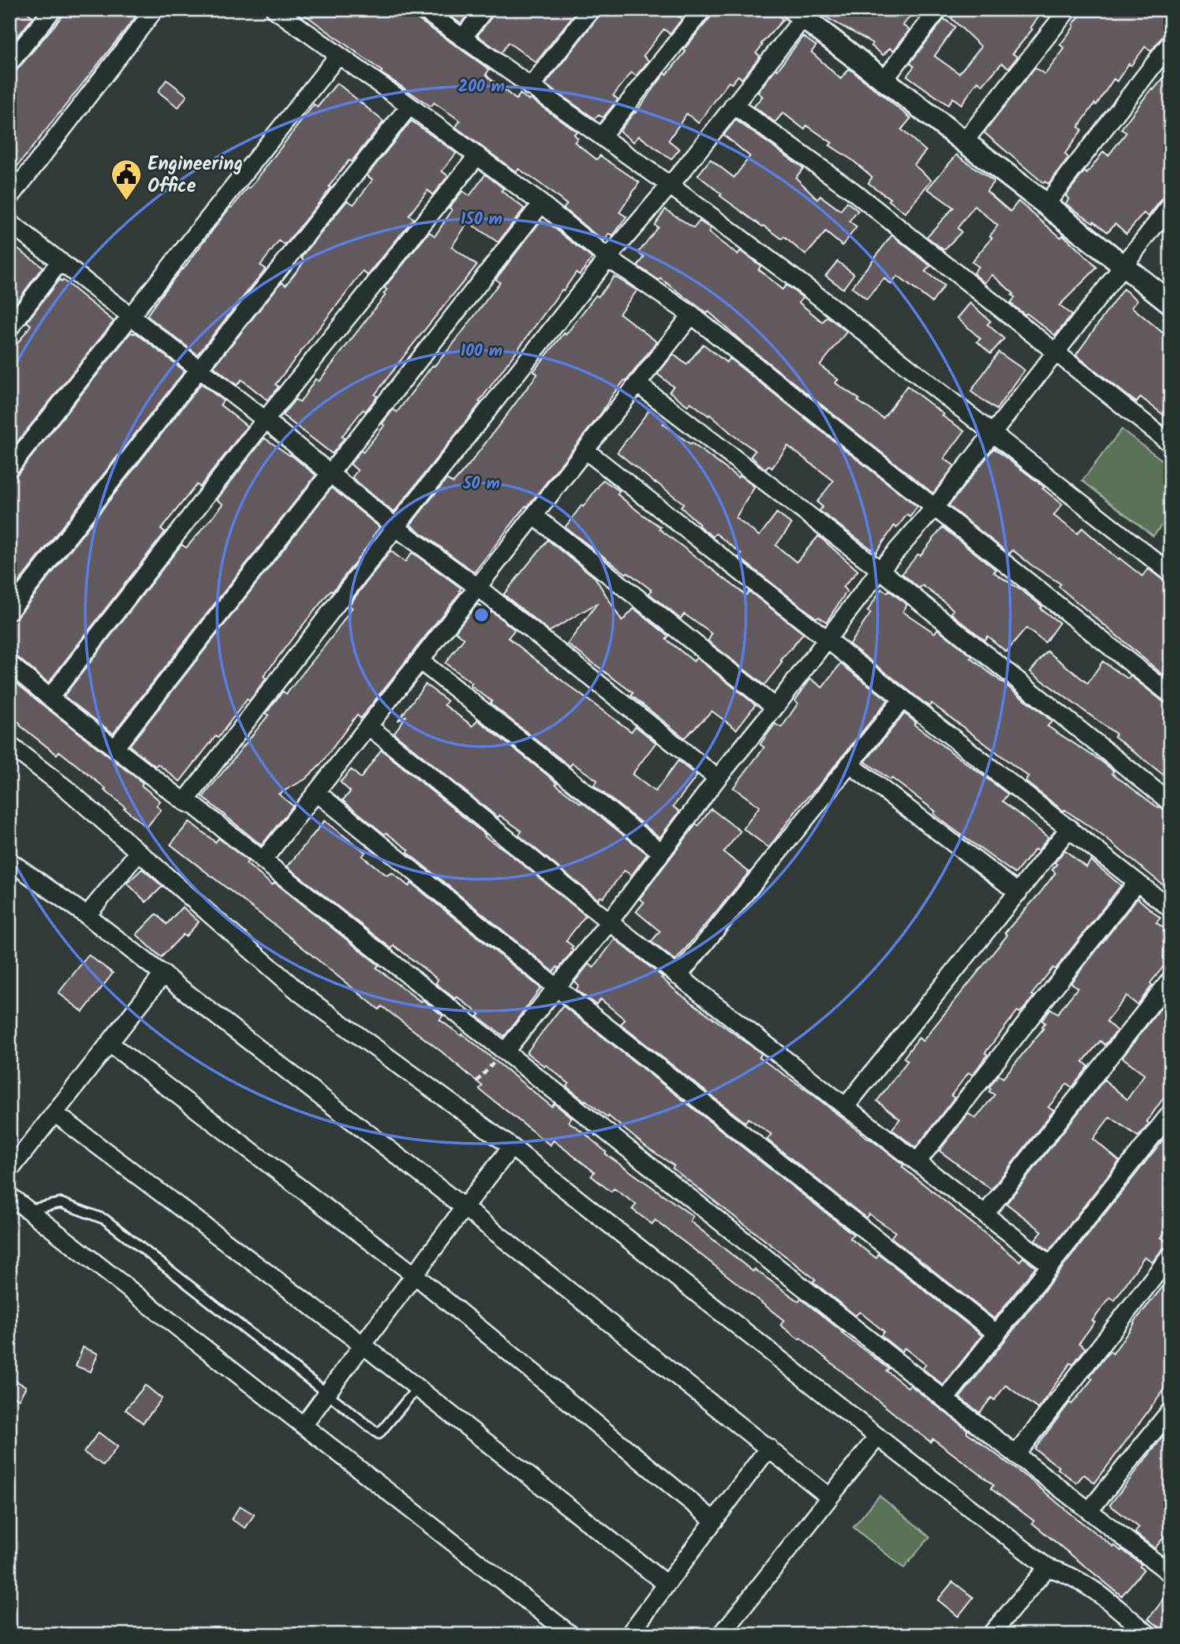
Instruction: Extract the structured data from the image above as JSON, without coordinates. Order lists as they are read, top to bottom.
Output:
{
  "places": {
    "public building": ["Engineering Office"]
  },
  "rings": [
    "200 m",
    "150 m",
    "100 m",
    "50 m"
  ]
}
